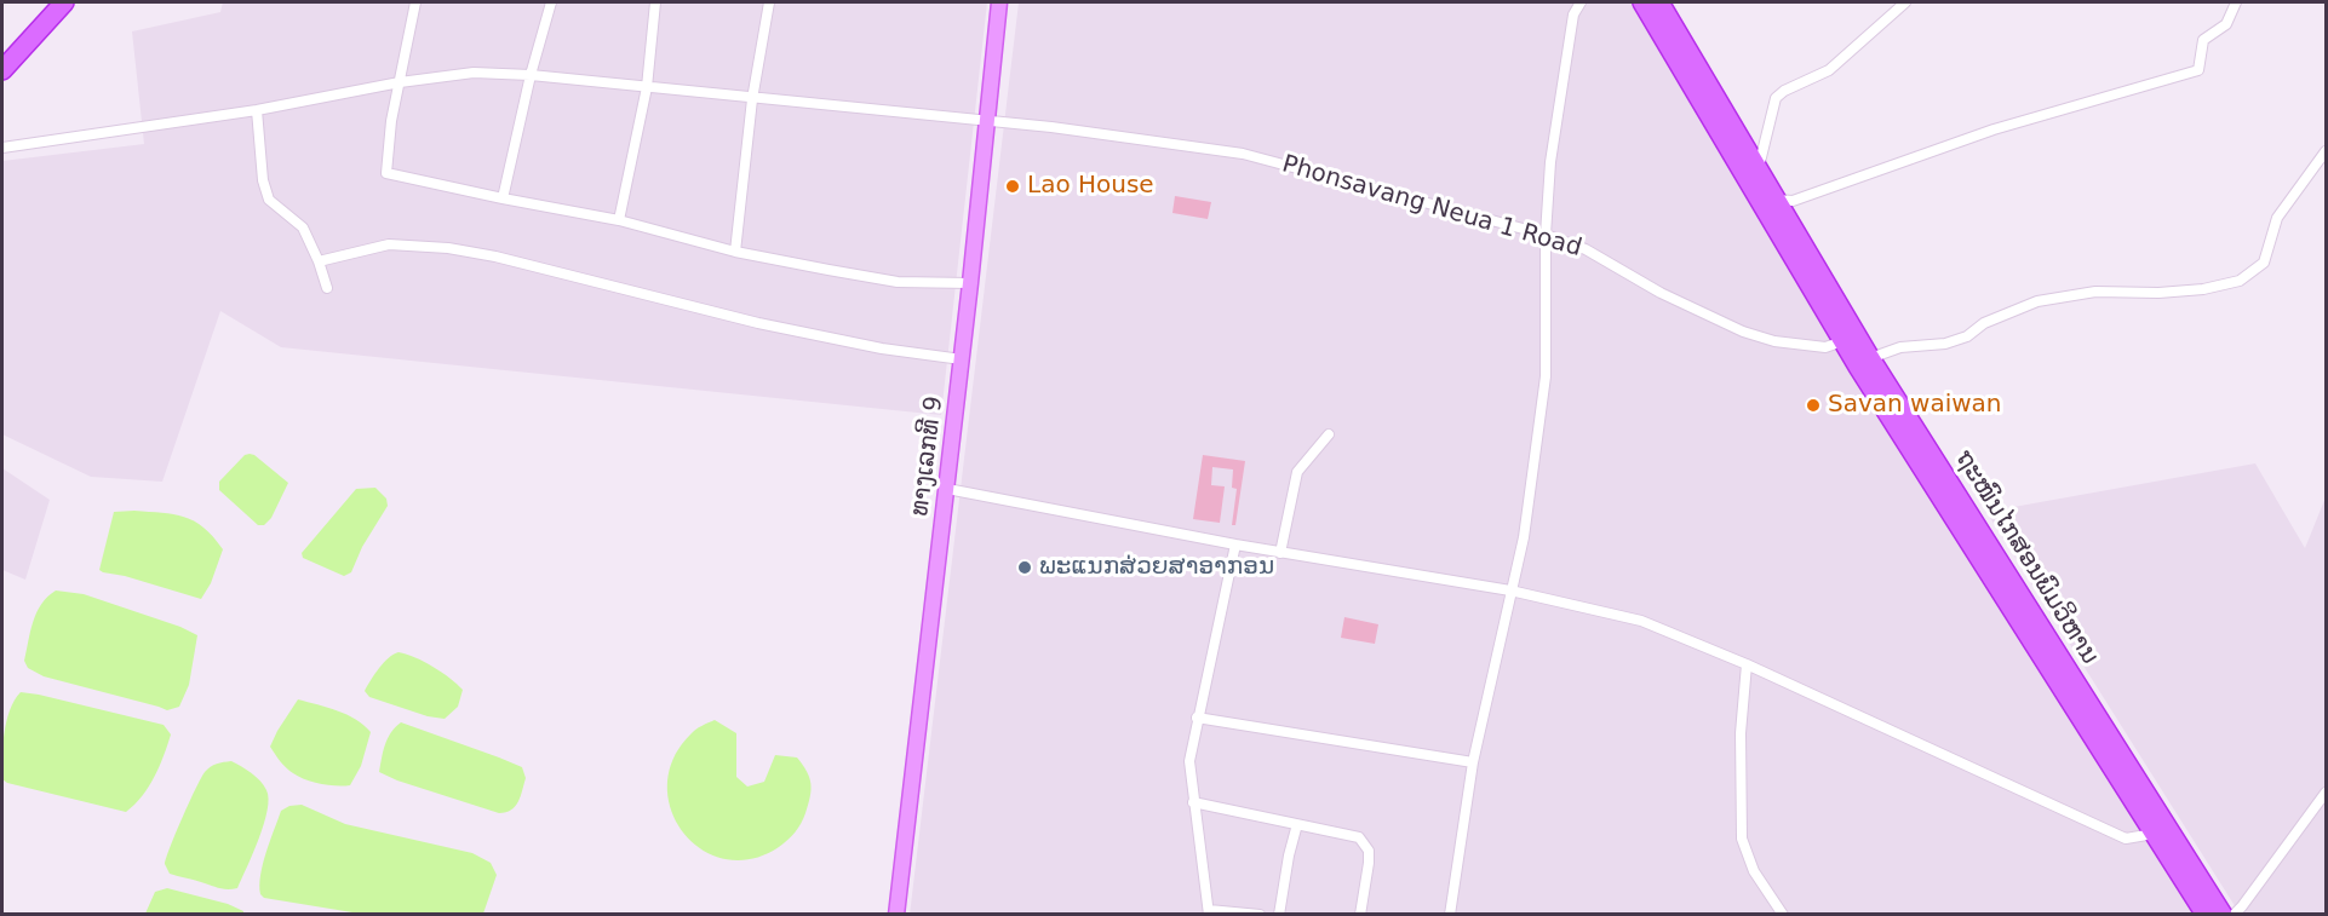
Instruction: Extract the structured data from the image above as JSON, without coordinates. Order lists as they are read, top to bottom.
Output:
{
  "streets": {
    "highway": ["ຖະໜົນໄກສອນພົມວິຫານ"],
    "main road": ["ທາງເລກທີ 9"],
    "street": ["Phonsavang Neua 1 Road"]
  },
  "crossings": [
    ["Phonsavang Neua 1 Road", "ທາງເລກທີ 9"],
    ["Phonsavang Neua 1 Road", "ຖະໜົນໄກສອນພົມວິຫານ"]
  ],
  "places": ["Lao House", "Savan waiwan", "ພະແນກສ່ວຍສາອາກອນ"]
}
